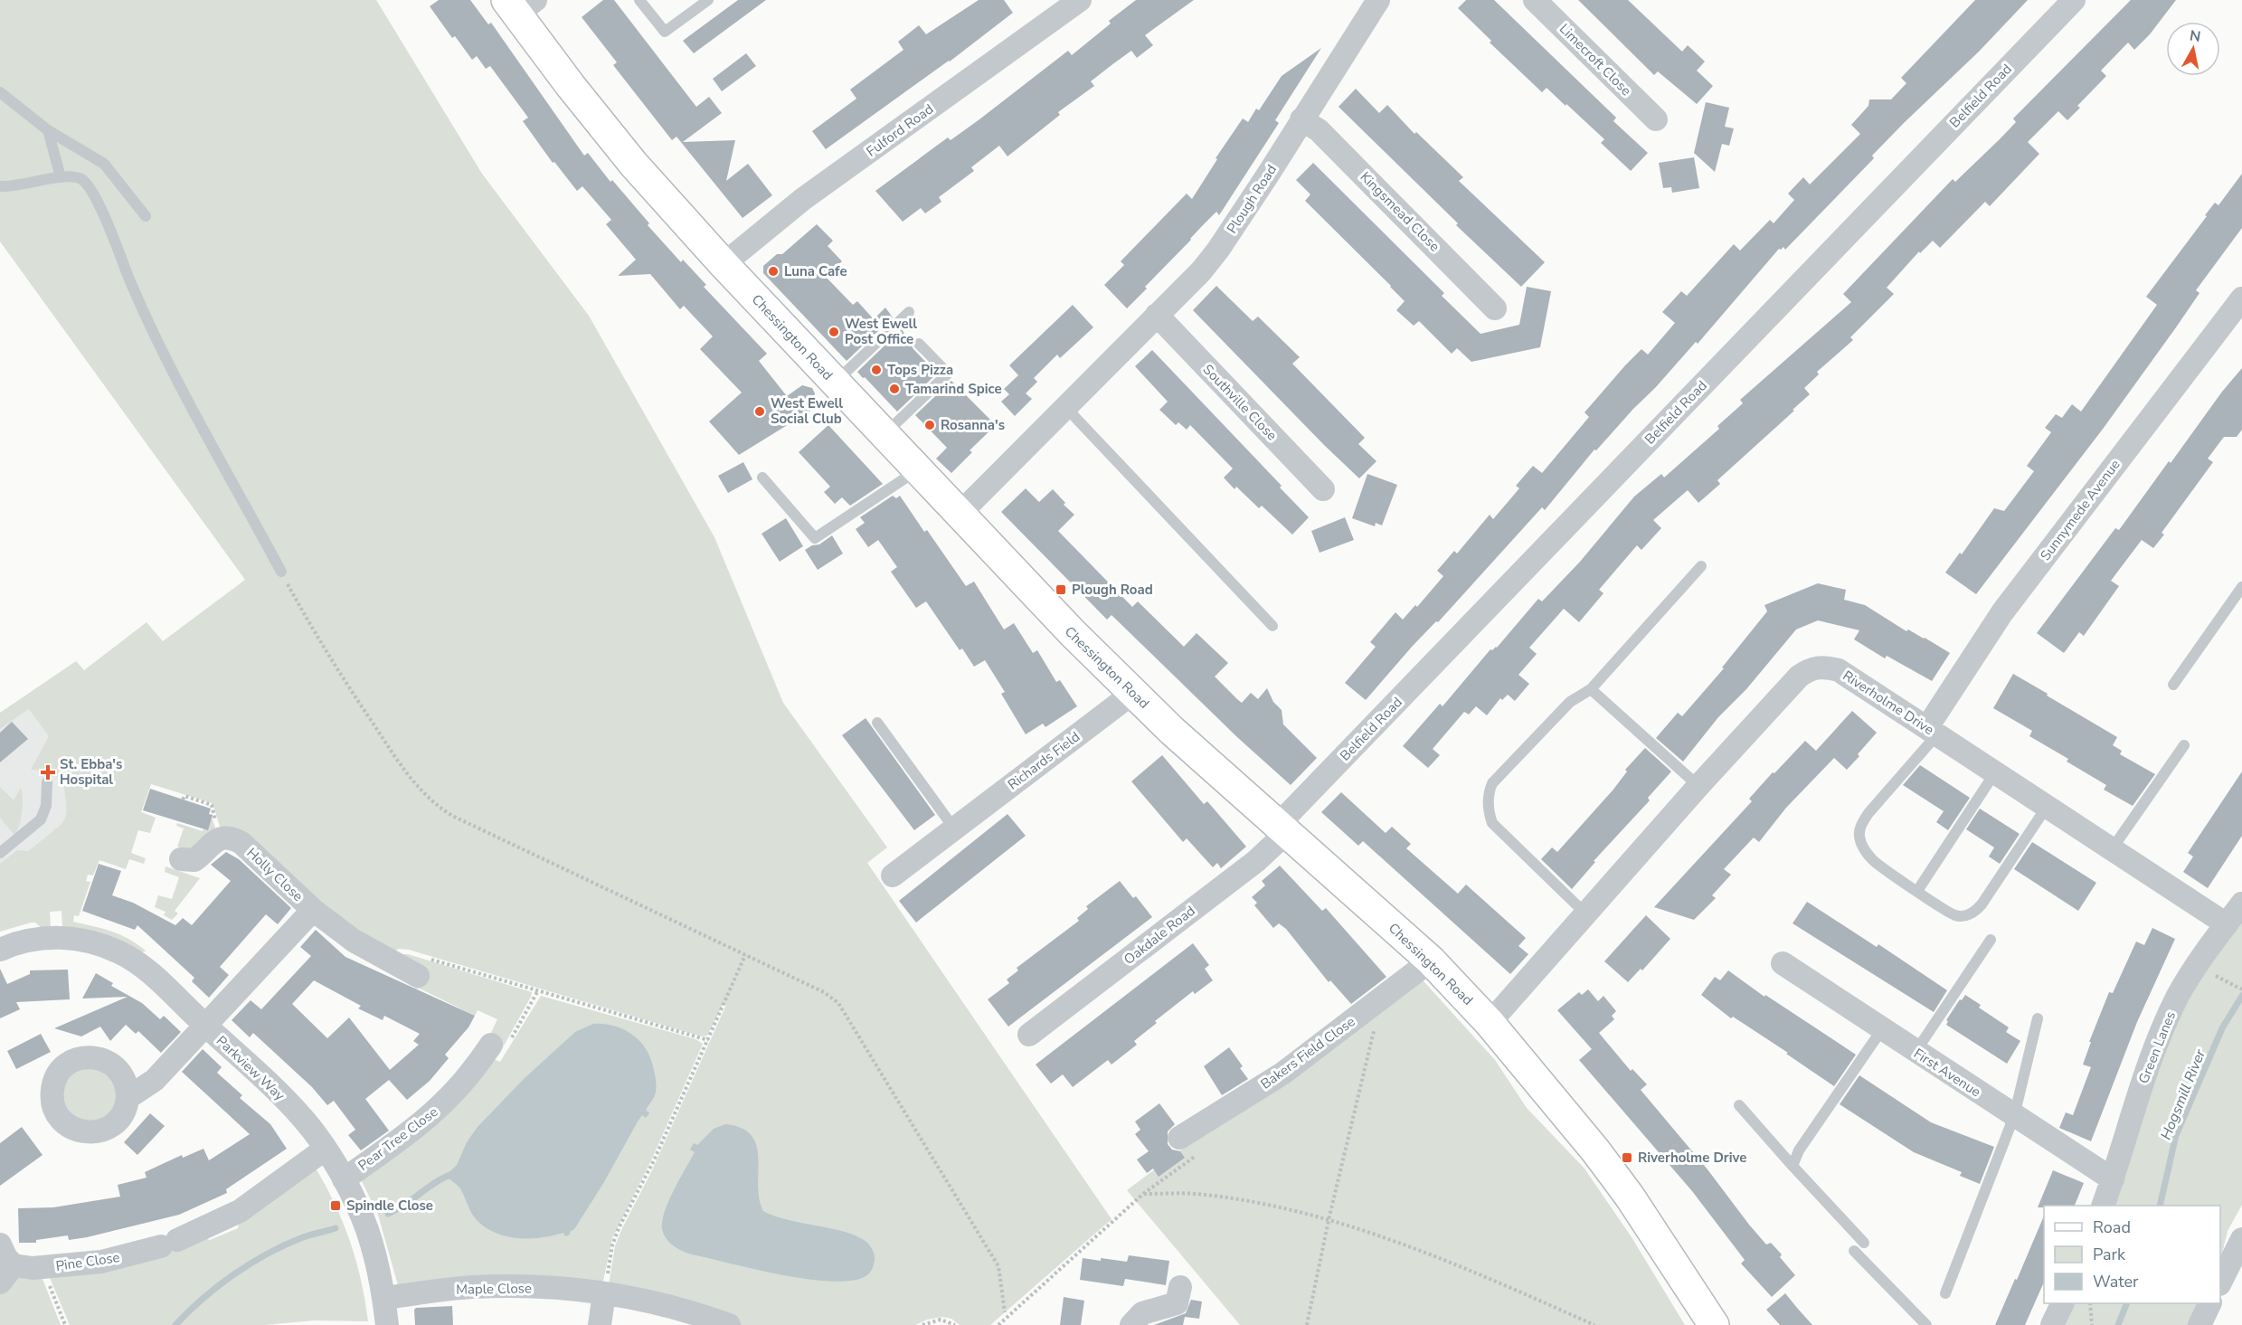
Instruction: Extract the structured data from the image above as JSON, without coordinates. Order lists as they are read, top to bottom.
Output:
{
  "streets": {
    "main road": ["Chessington Road"],
    "street": [
      "Limecroft Close",
      "Belfield Road",
      "Fulford Road",
      "Plough Road",
      "Kingsmead Close",
      "Southville Close",
      "Sunnymede Avenue",
      "Riverholme Drive",
      "Richards Field",
      "Holly Close",
      "Oakdale Road",
      "Green Lanes",
      "Bakers Field Close",
      "Parkview Way",
      "First Avenue",
      "Pear Tree Close",
      "Pine Close",
      "Maple Close"
    ]
  },
  "crossings": [
    ["Belfield Road", "Chessington Road"],
    ["Belfield Road", "Oakdale Road"],
    ["Fulford Road", "Chessington Road"],
    ["Plough Road", "Kingsmead Close"],
    ["Plough Road", "Chessington Road"],
    ["Plough Road", "Southville Close"],
    ["Chessington Road", "Riverholme Drive"],
    ["Chessington Road", "Richards Field"],
    ["Chessington Road", "Oakdale Road"],
    ["Chessington Road", "Bakers Field Close"],
    ["Sunnymede Avenue", "Riverholme Drive"],
    ["Riverholme Drive", "Green Lanes"],
    ["Holly Close", "Parkview Way"],
    ["Green Lanes", "First Avenue"],
    ["Parkview Way", "Pear Tree Close"],
    ["Parkview Way", "Pine Close"],
    ["Parkview Way", "Maple Close"]
  ],
  "water": ["Hogsmill River"],
  "places": {
    "other": [
      "Luna Cafe",
      "West Ewell Post Office",
      "Tops Pizza",
      "Tamarind Spice",
      "West Ewell Social Club",
      "Rosanna's"
    ],
    "transit": ["Plough Road", "Riverholme Drive", "Spindle Close"],
    "health": ["St. Ebba's Hospital"]
  },
  "legend": ["Road", "Park", "Water"],
  "north": "top"
}
